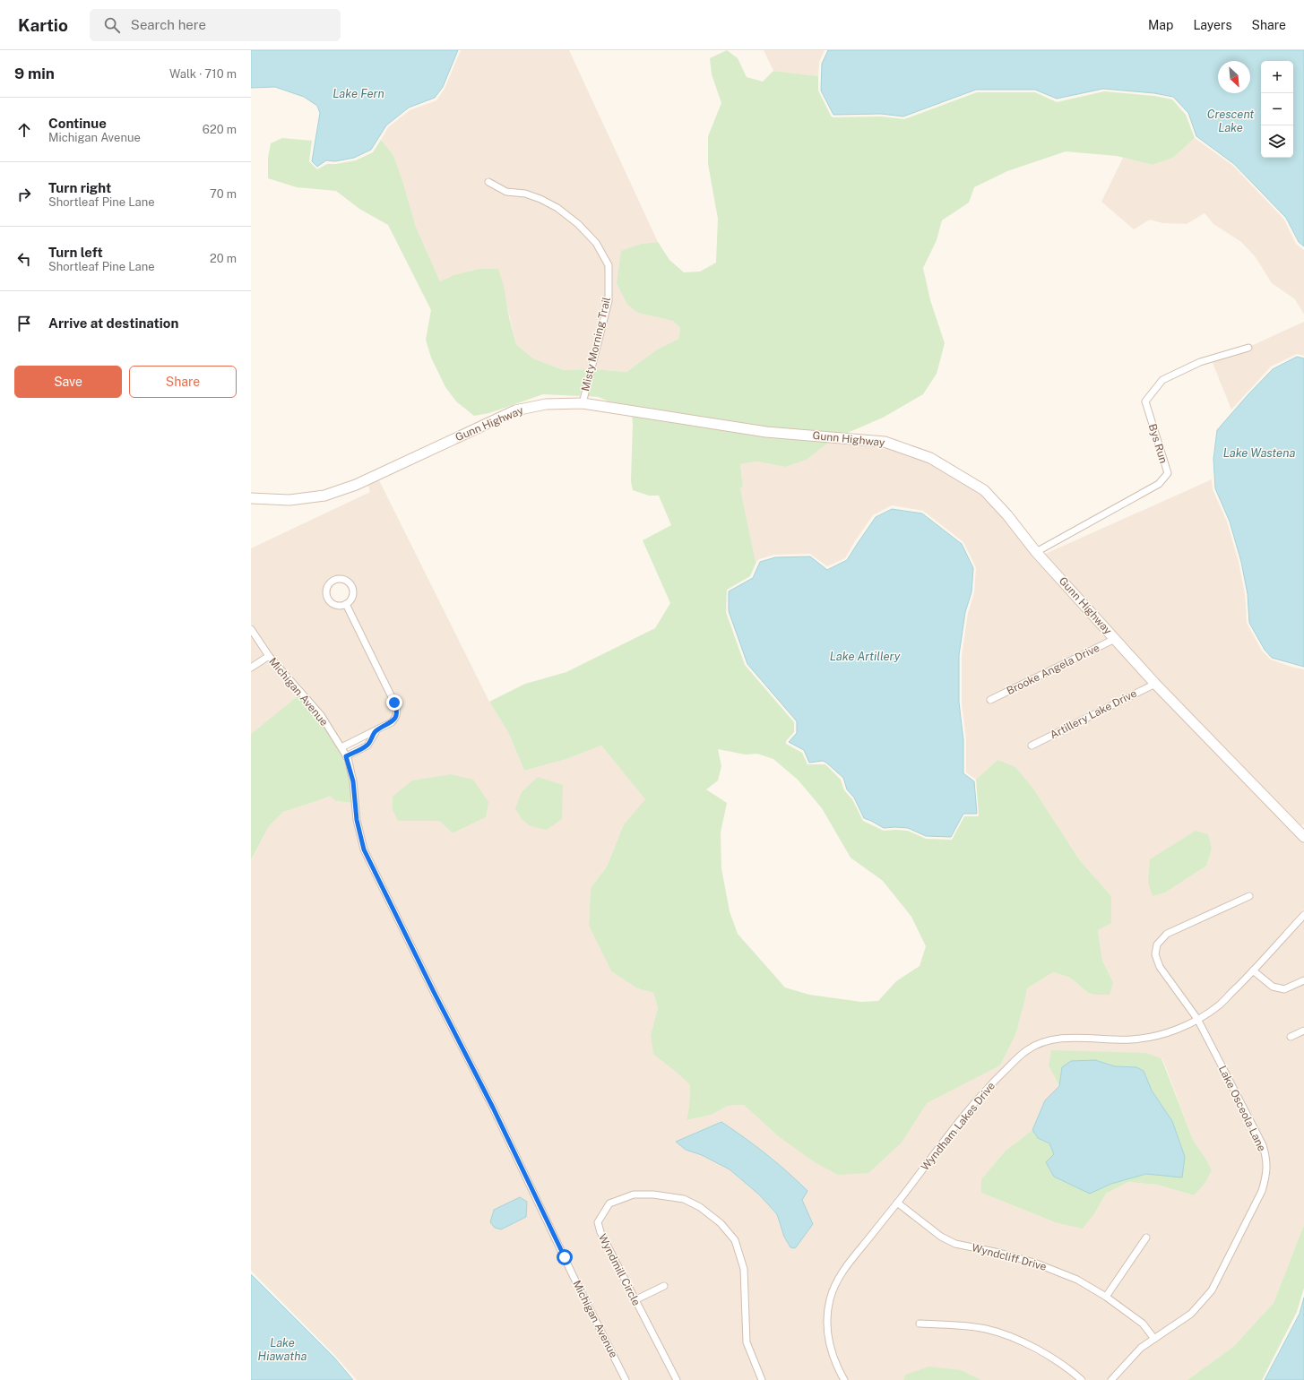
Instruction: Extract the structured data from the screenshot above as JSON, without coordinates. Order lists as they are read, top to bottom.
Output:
{
  "streets": {
    "main road": ["Gunn Highway"],
    "street": [
      "Misty Morning Trail",
      "Bys Run",
      "Brooke Angela Drive",
      "Michigan Avenue",
      "Artillery Lake Drive",
      "Lake Osceola Lane",
      "Wyndham Lakes Drive",
      "Wyndcliff Drive",
      "Wyndmill Circle"
    ]
  },
  "crossings": [
    ["Misty Morning Trail", "Gunn Highway"],
    ["Gunn Highway", "Bys Run"],
    ["Gunn Highway", "Brooke Angela Drive"],
    ["Gunn Highway", "Artillery Lake Drive"],
    ["Lake Osceola Lane", "Wyndham Lakes Drive"],
    ["Lake Osceola Lane", "Wyndcliff Drive"],
    ["Wyndham Lakes Drive", "Wyndcliff Drive"]
  ],
  "water": [
    "Lake Fern",
    "Crescent Lake",
    "Lake Wastena",
    "Lake Artillery",
    "Lake Hiawatha"
  ],
  "north": "bottom right",
  "page": {
    "header": "Kartio",
    "search": "Search here",
    "nav": ["Map", "Layers", "Share"],
    "heading": ["9 min", "Walk · 710 m"],
    "map_buttons": ["+", "−"],
    "list": [
      ["Continue", "Michigan Avenue", "620 m"],
      ["Turn right", "Shortleaf Pine Lane", "70 m"],
      ["Turn left", "Shortleaf Pine Lane", "20 m"],
      "Arrive at destination"
    ],
    "buttons": ["Save", "Share"]
  }
}
